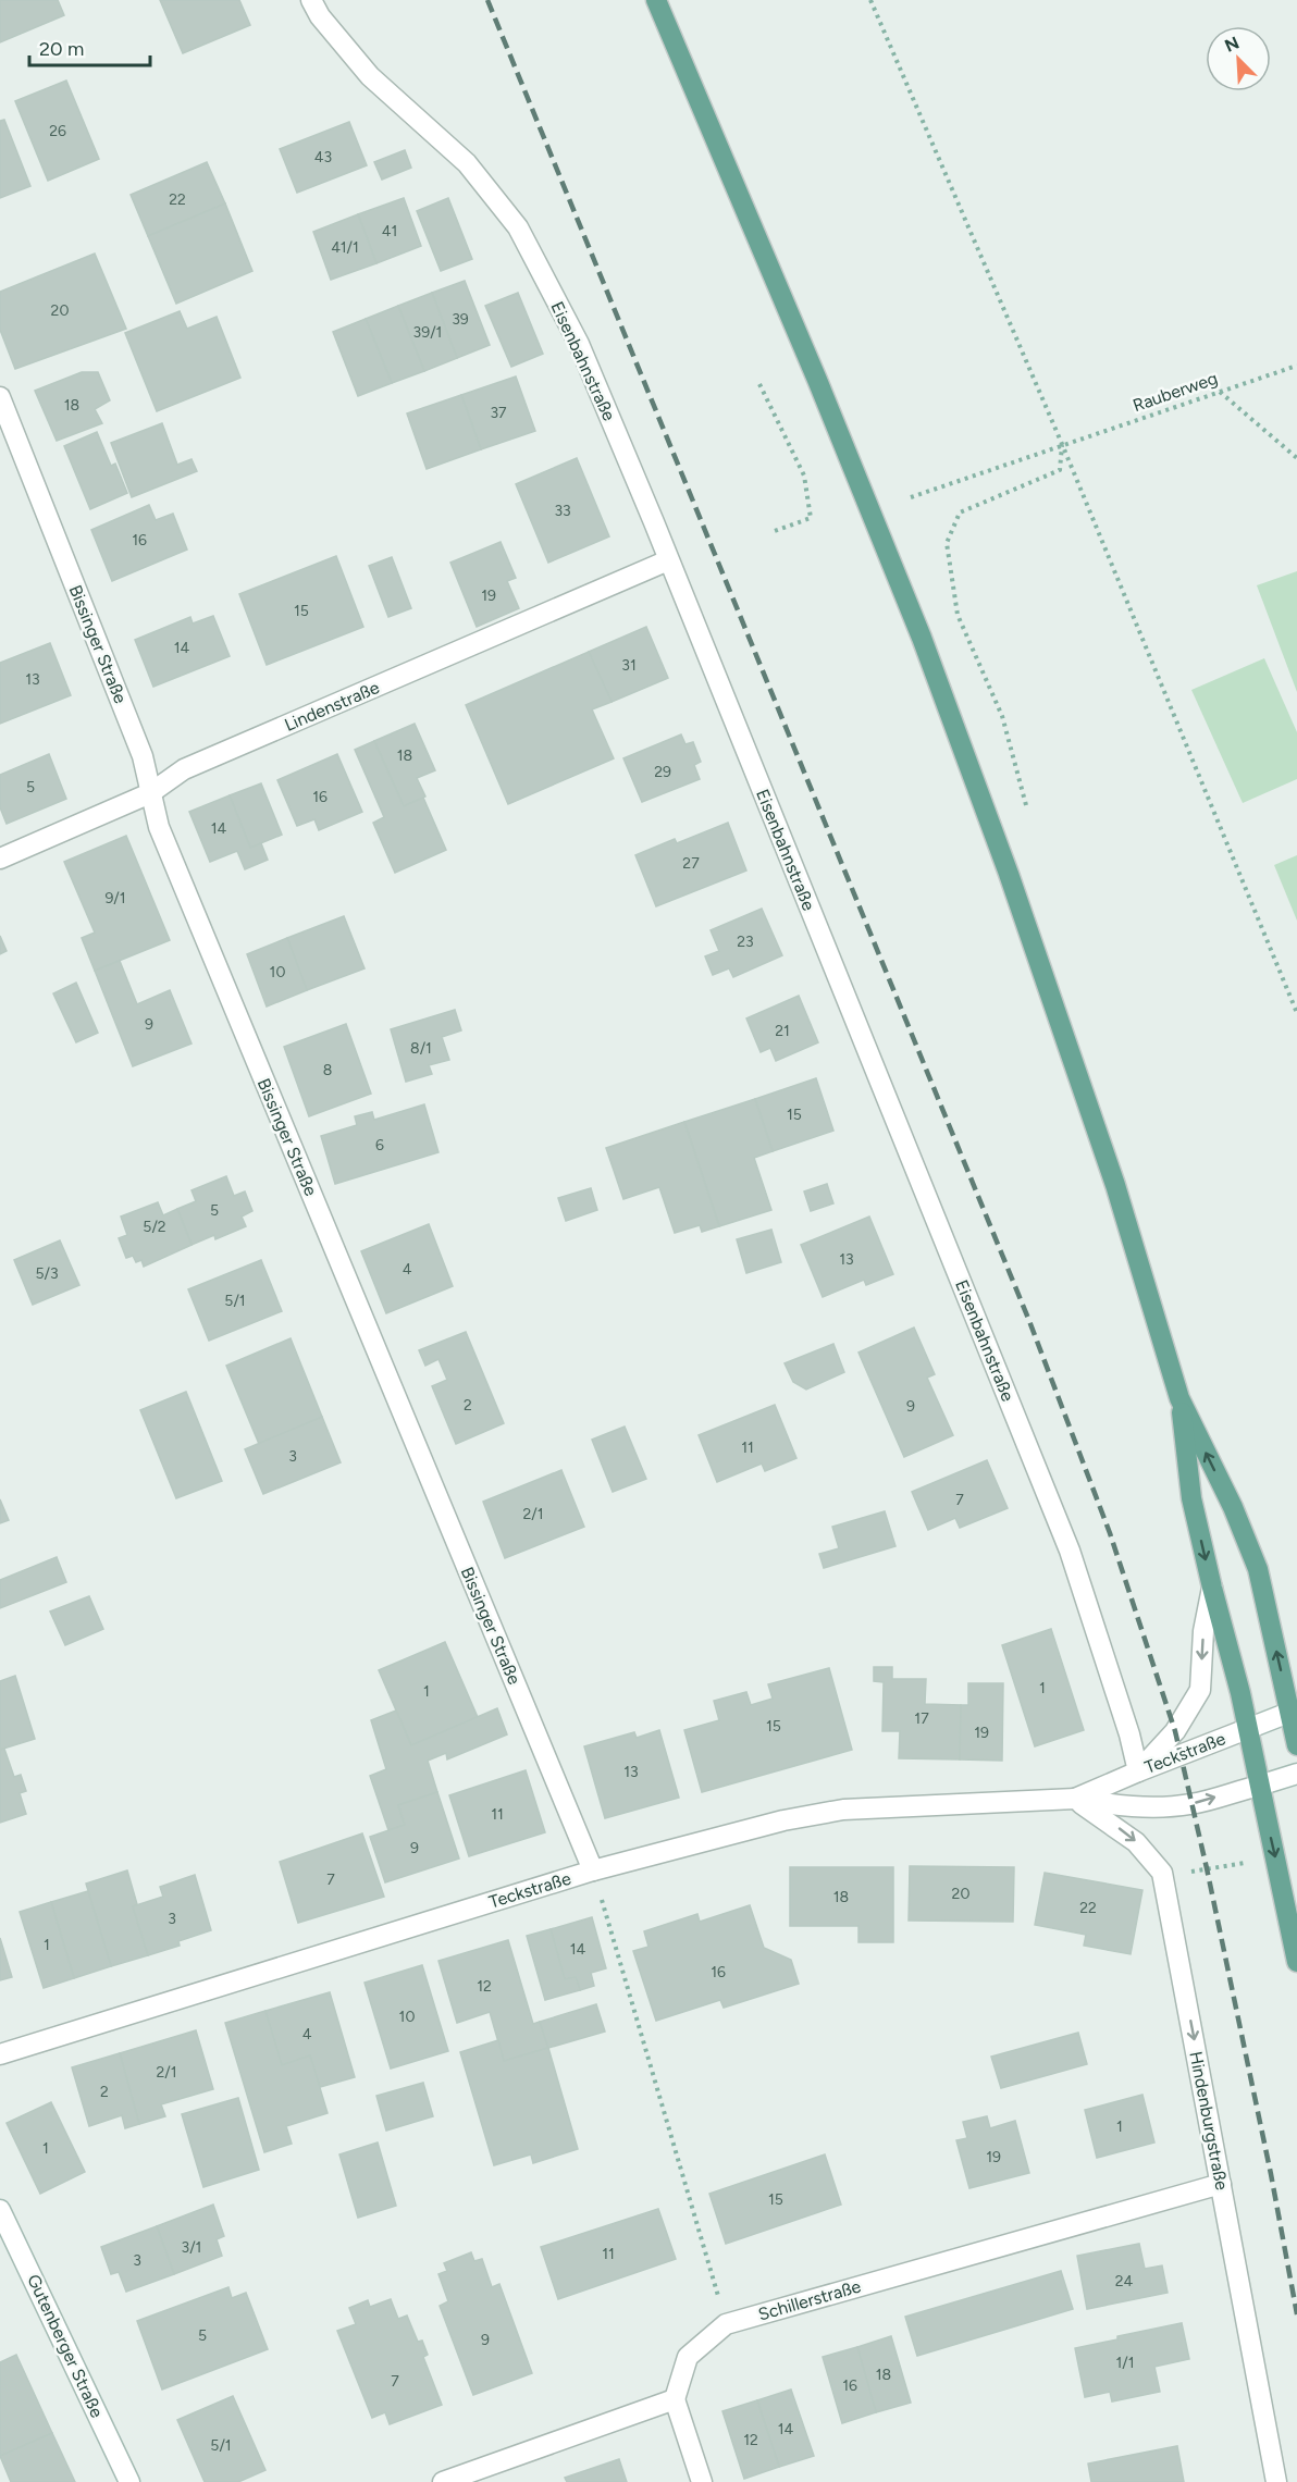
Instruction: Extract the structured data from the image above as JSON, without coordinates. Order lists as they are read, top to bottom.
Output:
{
  "streets": {
    "street": [
      "Eisenbahnstraße",
      "Bissinger Straße",
      "Lindenstraße",
      "Teckstraße",
      "Hindenburgstraße",
      "Schillerstraße",
      "Gutenberger Straße"
    ],
    "path": ["Rauberweg"]
  },
  "crossings": [
    ["Eisenbahnstraße", "Lindenstraße"],
    ["Eisenbahnstraße", "Teckstraße"],
    ["Bissinger Straße", "Lindenstraße"],
    ["Bissinger Straße", "Teckstraße"],
    ["Teckstraße", "Hindenburgstraße"],
    ["Hindenburgstraße", "Schillerstraße"]
  ],
  "one_way": ["Hindenburgstraße"],
  "house_numbers": [
    "26",
    "43",
    "22",
    "41",
    "41/1",
    "20",
    "39",
    "39/1",
    "18",
    "37",
    "33",
    "16",
    "19",
    "15",
    "14",
    "31",
    "13",
    "18",
    "29",
    "5",
    "16",
    "14",
    "27",
    "9/1",
    "23",
    "10",
    "9",
    "21",
    "8/1",
    "8",
    "15",
    "6",
    "5",
    "5/2",
    "13",
    "4",
    "5/3",
    "5/1",
    "2",
    "9",
    "11",
    "3",
    "7",
    "2/1",
    "1",
    "1",
    "17",
    "15",
    "19",
    "13",
    "11",
    "9",
    "7",
    "20",
    "18",
    "22",
    "3",
    "1",
    "14",
    "16",
    "12",
    "10",
    "4",
    "2/1",
    "2",
    "1",
    "1",
    "19",
    "15",
    "3/1",
    "11",
    "3",
    "24",
    "5",
    "9",
    "1/1",
    "18",
    "7",
    "16",
    "14",
    "12",
    "5/1"
  ],
  "scale_bar": "20 m",
  "north": "top left"
}
